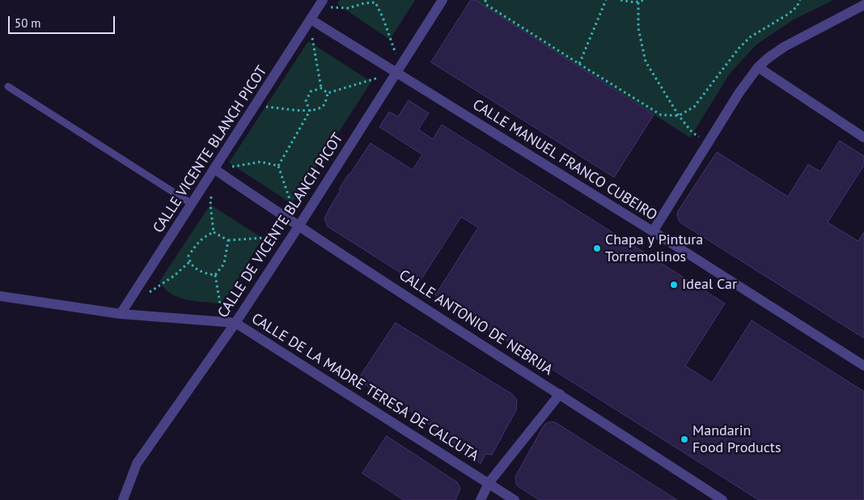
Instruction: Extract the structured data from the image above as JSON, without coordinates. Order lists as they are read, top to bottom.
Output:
{
  "streets": {
    "street": [
      "CALLE VICENTE BLANCH PICOT",
      "CALLE MANUEL FRANCO CUBEIRO",
      "CALLE DE VICENTE BLANCH PICOT",
      "CALLE ANTONIO DE NEBRIJA",
      "CALLE DE LA MADRE TERESA DE CALCUTA"
    ]
  },
  "crossings": [
    ["CALLE VICENTE BLANCH PICOT", "CALLE MANUEL FRANCO CUBEIRO"],
    ["CALLE VICENTE BLANCH PICOT", "CALLE ANTONIO DE NEBRIJA"],
    ["CALLE VICENTE BLANCH PICOT", "CALLE DE LA MADRE TERESA DE CALCUTA"],
    ["CALLE MANUEL FRANCO CUBEIRO", "CALLE DE VICENTE BLANCH PICOT"],
    ["CALLE DE VICENTE BLANCH PICOT", "CALLE ANTONIO DE NEBRIJA"],
    ["CALLE DE VICENTE BLANCH PICOT", "CALLE DE LA MADRE TERESA DE CALCUTA"]
  ],
  "places": ["Chapa y Pintura Torremolinos", "Ideal Car", "Mandarin Food Products"],
  "scale_bar": "50 m"
}
